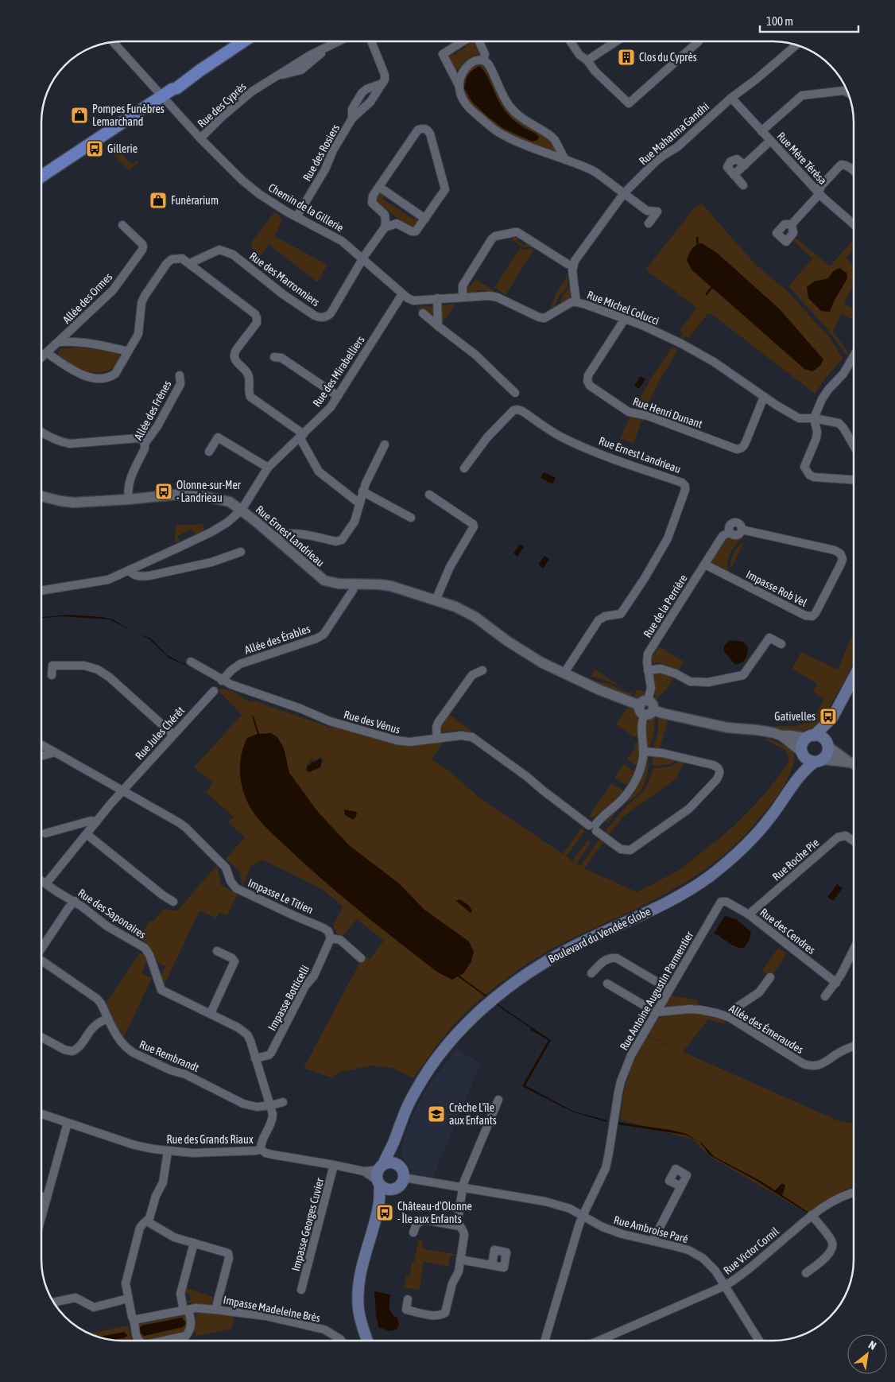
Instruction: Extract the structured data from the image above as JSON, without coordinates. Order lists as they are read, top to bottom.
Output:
{
  "streets": {
    "main road": ["Boulevard du Vendée Globe"],
    "street": [
      "Rue des Cyprès",
      "Rue Mahatma Gandhi",
      "Rue des Rosiers",
      "Rue Mère Térésa",
      "Chemin de la Gillerie",
      "Rue des Marronniers",
      "Allée des Ormes",
      "Rue Michel Colucci",
      "Rue des Mirabelliers",
      "Allée des Frênes",
      "Rue Henri Dunant",
      "Rue Ernest Landrieau",
      "Impasse Rob Vel",
      "Rue de la Perrière",
      "Allée des Érables",
      "Rue des Vénus",
      "Rue Jules Chérêt",
      "Rue Roche Pie",
      "Impasse Le Titien",
      "Rue des Saponaires",
      "Rue des Cendres",
      "Rue Antoine Augustin Parmentier",
      "Impasse Botticelli",
      "Allée des Émeraudes",
      "Rue Rembrandt",
      "Rue des Grands Riaux",
      "Impasse Georges Cuvier",
      "Rue Ambroise Paré",
      "Rue Victor Cornil",
      "Impasse Madeleine Brès"
    ]
  },
  "crossings": [
    ["Rue des Cyprès", "Chemin de la Gillerie"],
    ["Rue Mahatma Gandhi", "Rue Mère Térésa"],
    ["Rue des Rosiers", "Chemin de la Gillerie"],
    ["Chemin de la Gillerie", "Rue des Marronniers"],
    ["Chemin de la Gillerie", "Rue Michel Colucci"],
    ["Chemin de la Gillerie", "Rue des Mirabelliers"],
    ["Rue Michel Colucci", "Rue Henri Dunant"],
    ["Rue des Mirabelliers", "Rue Ernest Landrieau"],
    ["Allée des Frênes", "Rue Ernest Landrieau"],
    ["Rue Ernest Landrieau", "Rue de la Perrière"],
    ["Rue Ernest Landrieau", "Allée des Érables"],
    ["Rue Ernest Landrieau", "Boulevard du Vendée Globe"],
    ["Impasse Rob Vel", "Rue de la Perrière"],
    ["Rue de la Perrière", "Rue des Vénus"],
    ["Allée des Érables", "Rue des Vénus"],
    ["Rue Jules Chérêt", "Impasse Le Titien"],
    ["Rue Jules Chérêt", "Rue des Saponaires"],
    ["Rue Roche Pie", "Rue des Cendres"],
    ["Impasse Le Titien", "Impasse Botticelli"],
    ["Rue des Saponaires", "Impasse Botticelli"],
    ["Rue des Saponaires", "Rue Rembrandt"],
    ["Rue des Saponaires", "Rue des Grands Riaux"],
    ["Rue des Cendres", "Rue Antoine Augustin Parmentier"],
    ["Boulevard du Vendée Globe", "Rue des Grands Riaux"],
    ["Rue Antoine Augustin Parmentier", "Allée des Émeraudes"],
    ["Rue Antoine Augustin Parmentier", "Rue Ambroise Paré"],
    ["Rue des Grands Riaux", "Impasse Georges Cuvier"],
    ["Rue Ambroise Paré", "Rue Victor Cornil"]
  ],
  "places": {
    "building": ["Clos du Cyprès"],
    "shop": ["Pompes Funèbres Lemarchand", "Funérarium"],
    "bus stop": [
      "Gillerie",
      "Olonne-sur-Mer - Landrieau",
      "Gativelles",
      "Château-d'Olonne - Île aux Enfants"
    ],
    "school or university": ["Crèche L'ïle aux Enfants"]
  },
  "scale_bar": "100 m",
  "north": "top right"
}
